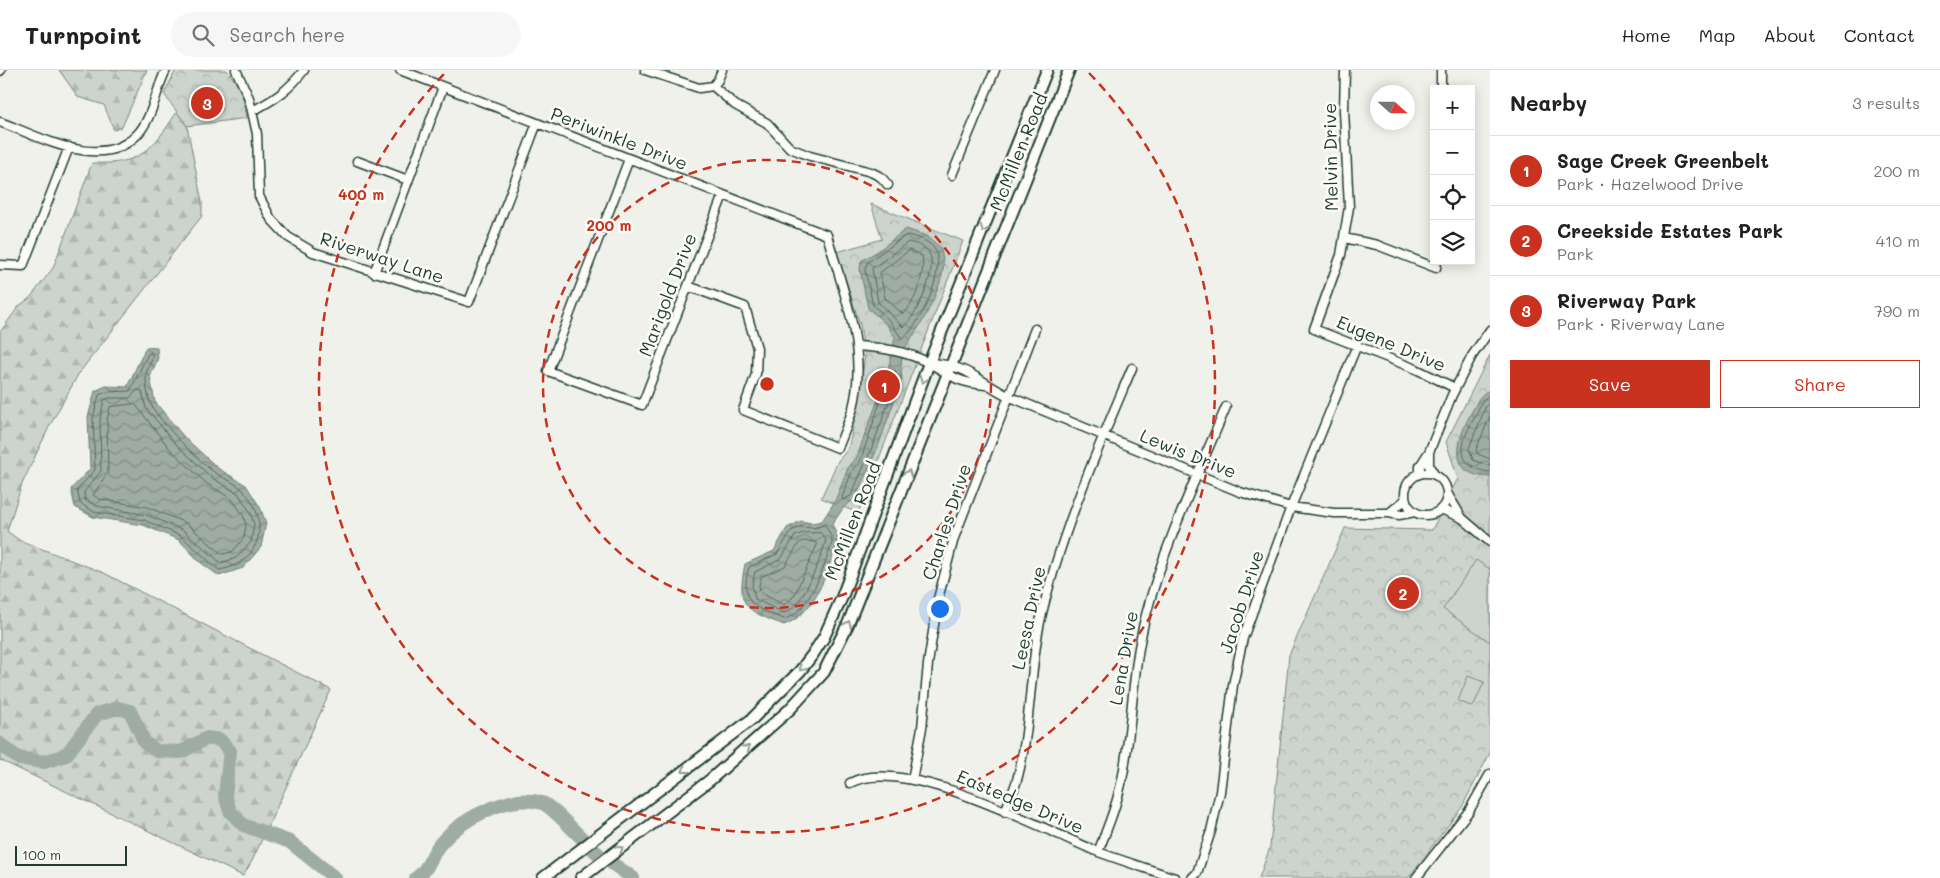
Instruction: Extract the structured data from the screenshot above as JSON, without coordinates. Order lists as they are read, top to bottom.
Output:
{
  "streets": {
    "main road": ["McMillen Road"],
    "street": [
      "Periwinkle Drive",
      "Melvin Drive",
      "Riverway Lane",
      "Marigold Drive",
      "Eugene Drive",
      "Lewis Drive",
      "Charles Drive",
      "Jacob Drive",
      "Leesa Drive",
      "Lena Drive",
      "Eastedge Drive"
    ]
  },
  "crossings": [
    ["Periwinkle Drive", "Riverway Lane"],
    ["Periwinkle Drive", "Marigold Drive"],
    ["Periwinkle Drive", "Lewis Drive"],
    ["McMillen Road", "Lewis Drive"],
    ["Melvin Drive", "Eugene Drive"],
    ["Eugene Drive", "Jacob Drive"],
    ["Lewis Drive", "Charles Drive"],
    ["Lewis Drive", "Jacob Drive"],
    ["Lewis Drive", "Leesa Drive"],
    ["Lewis Drive", "Lena Drive"],
    ["Charles Drive", "Eastedge Drive"],
    ["Leesa Drive", "Eastedge Drive"],
    ["Lena Drive", "Eastedge Drive"]
  ],
  "scale_bar": "100 m",
  "north": "right",
  "page": {
    "header": "Turnpoint",
    "search": "Search here",
    "nav": [
      "Home",
      "Map",
      "About",
      "Contact"
    ],
    "heading": ["Nearby", "3 results"],
    "map_buttons": ["+", "−"],
    "pins": ["3", "1", "2"],
    "list": [
      {
        "mark": "1",
        "name": "Sage Creek Greenbelt",
        "note": "Park · Hazelwood Drive",
        "value": "200 m"
      },
      {
        "mark": "2",
        "name": "Creekside Estates Park",
        "note": "Park",
        "value": "410 m"
      },
      {
        "mark": "3",
        "name": "Riverway Park",
        "note": "Park · Riverway Lane",
        "value": "790 m"
      }
    ],
    "buttons": ["Save", "Share"],
    "scale": "100 m"
  },
  "rings": ["400 m", "200 m"]
}
